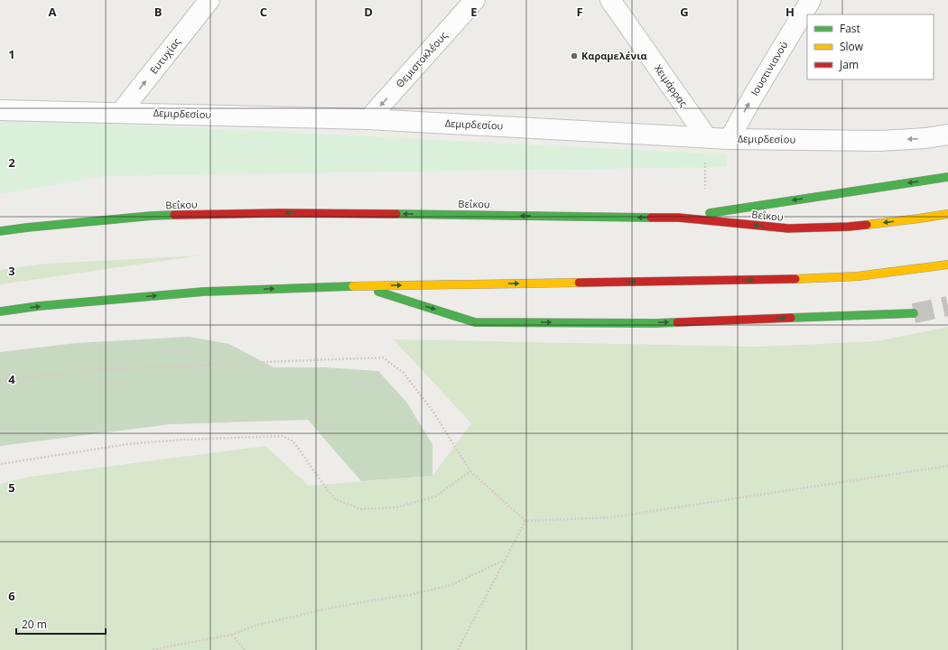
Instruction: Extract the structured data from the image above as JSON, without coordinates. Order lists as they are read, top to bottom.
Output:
{
  "streets": {
    "main road": ["Βεΐκου"],
    "street": [
      "Ευτυχίας",
      "Θεμιστοκλέους",
      "Ιουστινιανού",
      "Χειμάρρας",
      "Δεμιρδεσίου"
    ]
  },
  "crossings": [
    ["Ευτυχίας", "Δεμιρδεσίου"],
    ["Θεμιστοκλέους", "Δεμιρδεσίου"],
    ["Ιουστινιανού", "Δεμιρδεσίου"],
    ["Χειμάρρας", "Δεμιρδεσίου"]
  ],
  "one_way": ["Ευτυχίας", "Θεμιστοκλέους", "Ιουστινιανού"],
  "places": ["Καραμελένια"],
  "legend": ["Fast", "Slow", "Jam"],
  "scale_bar": "20 m",
  "grid": {
    "columns": [
      "A",
      "B",
      "C",
      "D",
      "E",
      "F",
      "G",
      "H"
    ],
    "rows": [
      "1",
      "2",
      "3",
      "4",
      "5",
      "6"
    ]
  }
}
